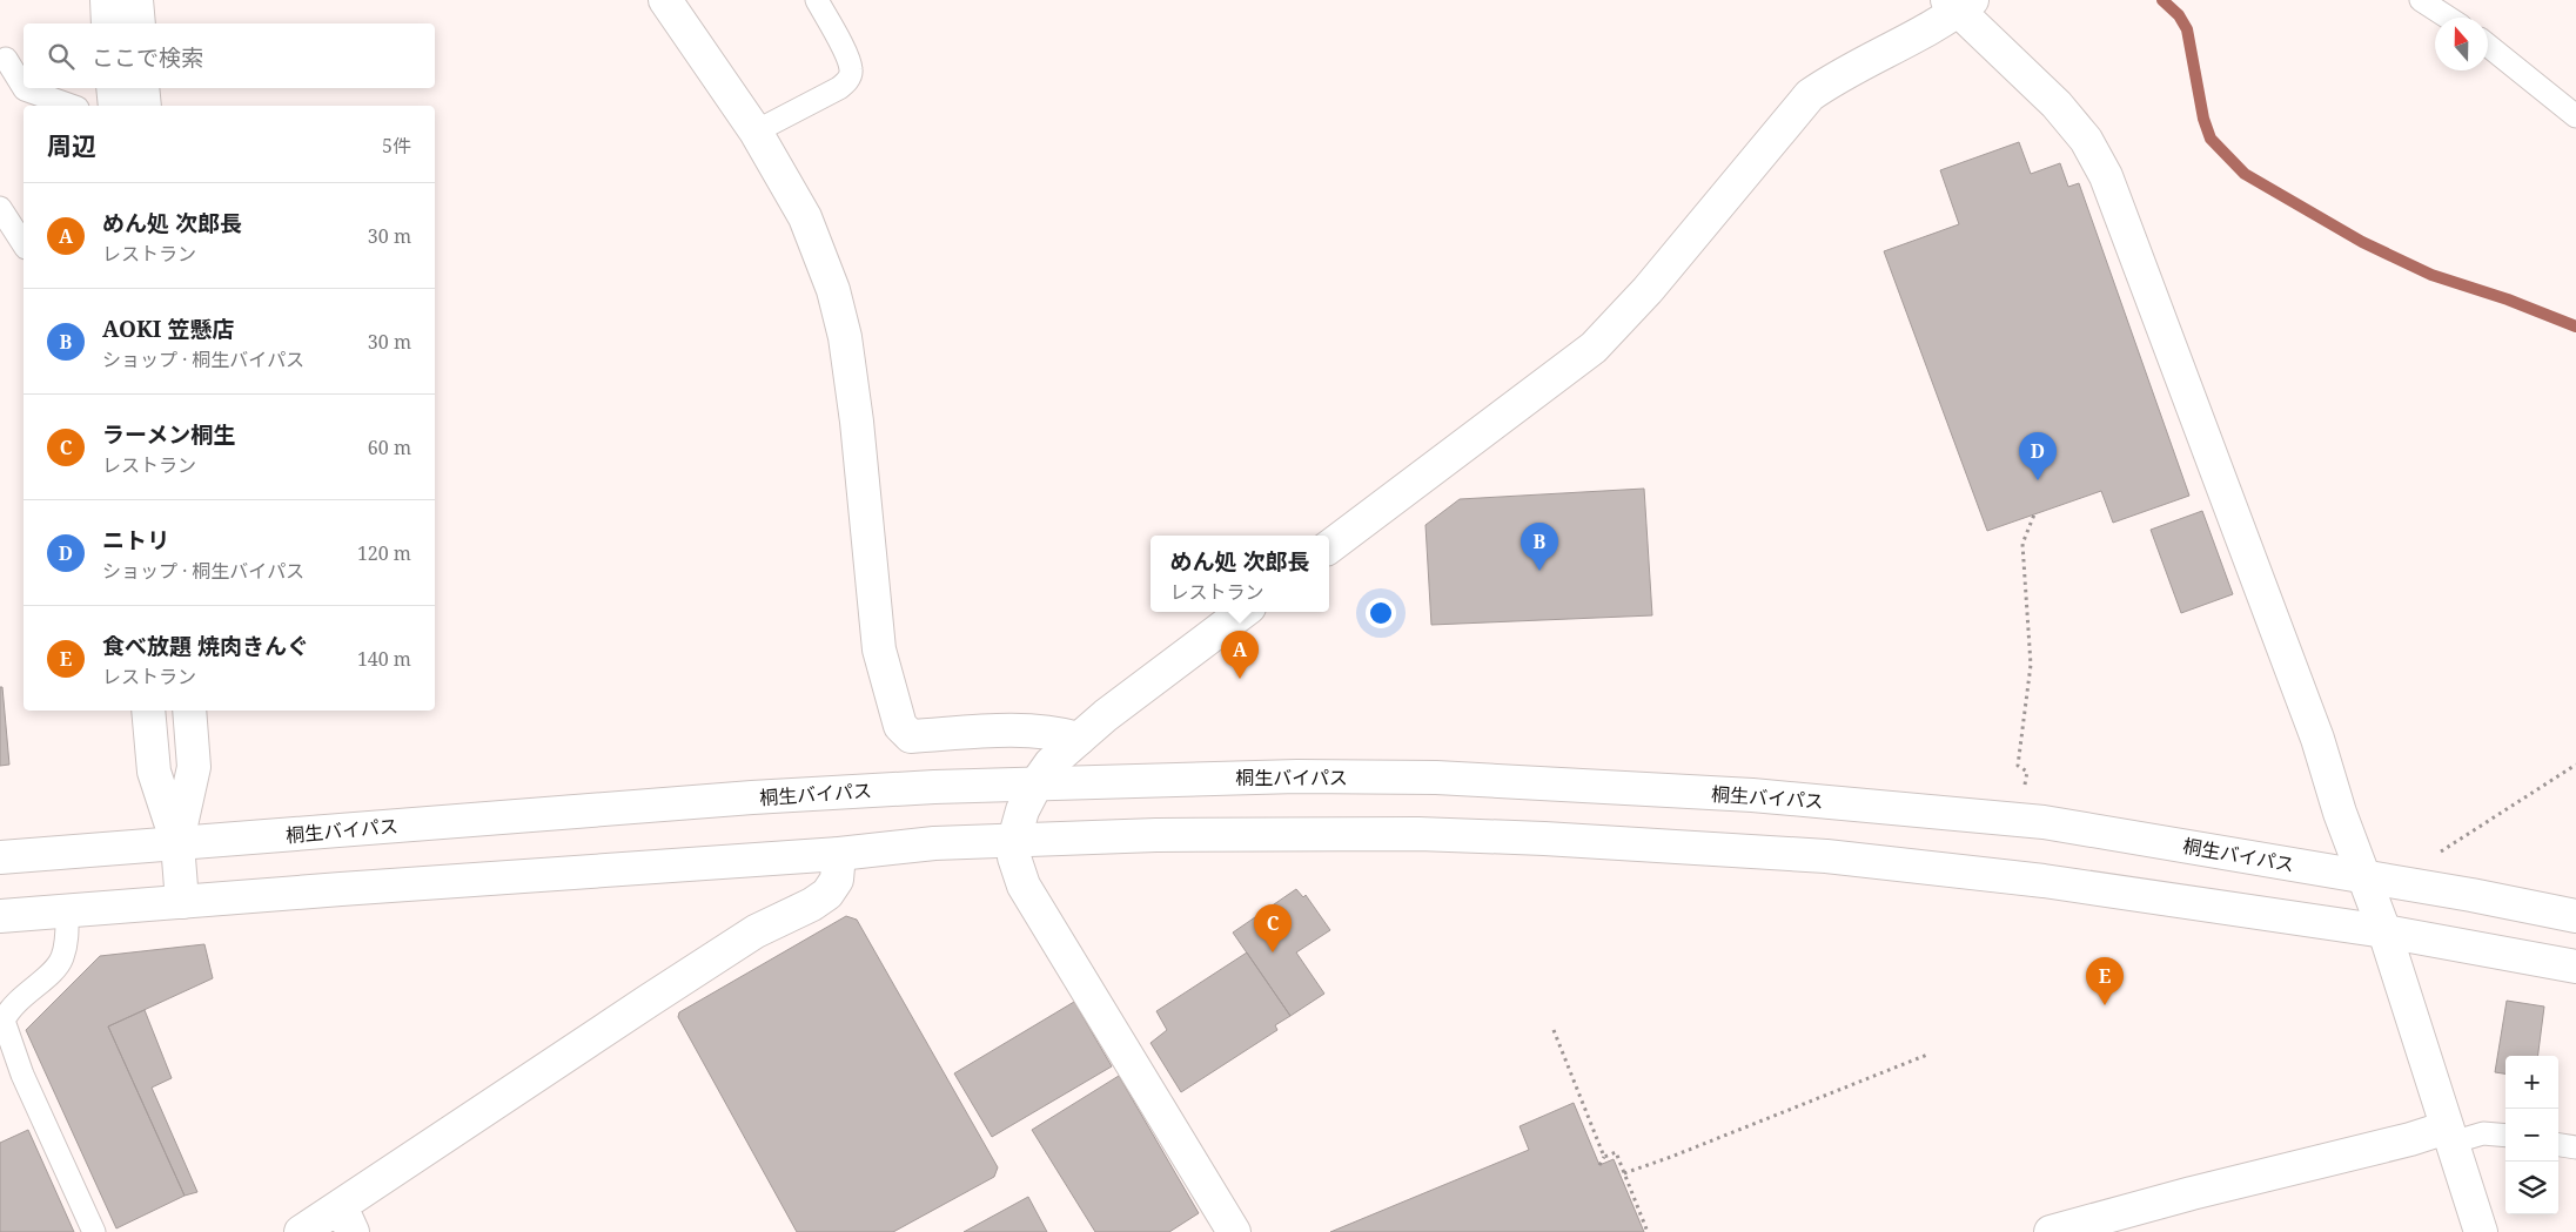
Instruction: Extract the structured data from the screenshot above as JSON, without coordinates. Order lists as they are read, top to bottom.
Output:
{
  "streets": {
    "main road": ["桐生バイパス"]
  },
  "north": "top",
  "page": {
    "search": "ここで検索",
    "heading": ["周辺", "5件"],
    "list": [
      {
        "mark": "A",
        "name": "めん処 次郎長",
        "note": "レストラン",
        "value": "30 m"
      },
      {
        "mark": "B",
        "name": "AOKI 笠懸店",
        "note": "ショップ · 桐生バイパス",
        "value": "30 m"
      },
      {
        "mark": "C",
        "name": "ラーメン桐生",
        "note": "レストラン",
        "value": "60 m"
      },
      {
        "mark": "D",
        "name": "ニトリ",
        "note": "ショップ · 桐生バイパス",
        "value": "120 m"
      },
      {
        "mark": "E",
        "name": "食べ放題 焼肉きんぐ",
        "note": "レストラン",
        "value": "140 m"
      }
    ],
    "pins": [
      "D",
      "B",
      "A",
      "C",
      "E"
    ],
    "popup": ["めん処 次郎長", "レストラン"],
    "map_buttons": ["+", "−"]
  }
}
